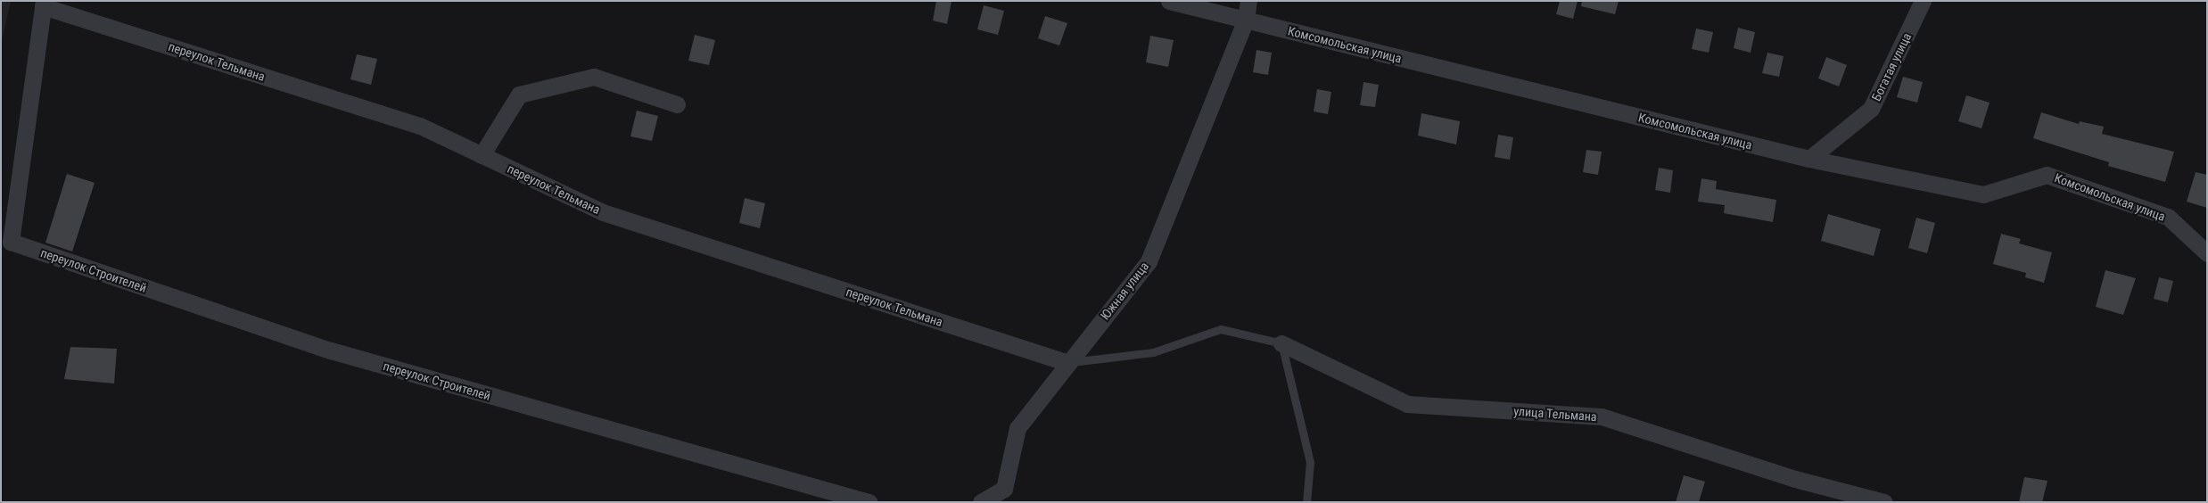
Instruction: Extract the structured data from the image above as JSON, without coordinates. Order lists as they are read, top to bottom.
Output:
{
  "streets": {
    "street": [
      "Комсомольская улица",
      "переулок Тельмана",
      "Богатая улица",
      "переулок Строителей",
      "Южная улица",
      "улица Тельмана"
    ]
  },
  "crossings": [
    ["Комсомольская улица", "Богатая улица"],
    ["Комсомольская улица", "Южная улица"],
    ["переулок Тельмана", "переулок Строителей"],
    ["переулок Тельмана", "Южная улица"]
  ]
}
